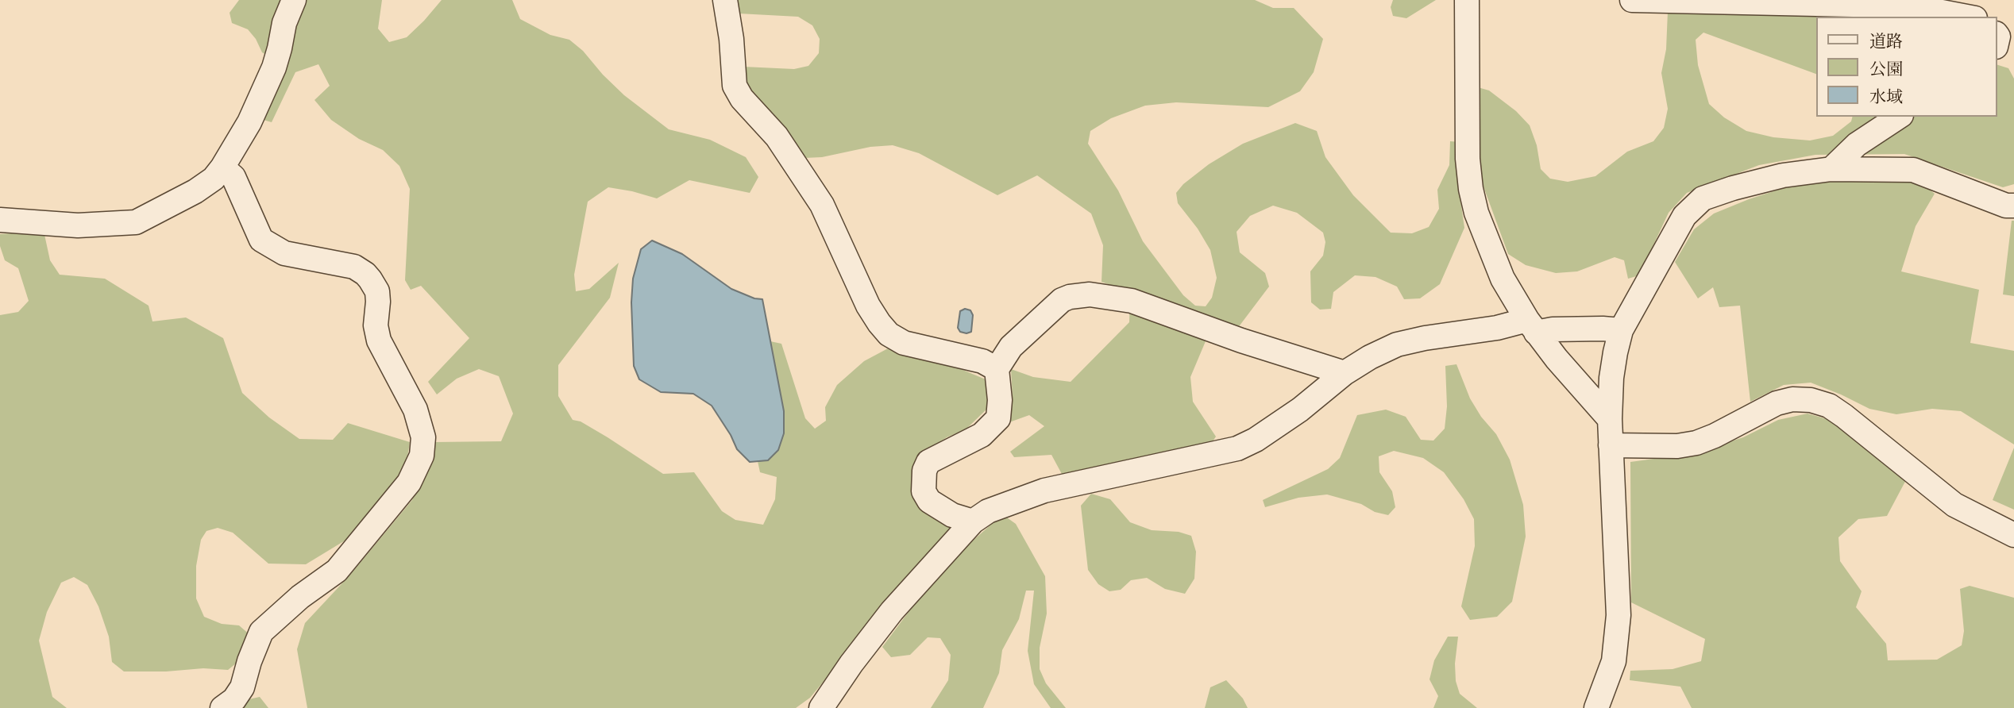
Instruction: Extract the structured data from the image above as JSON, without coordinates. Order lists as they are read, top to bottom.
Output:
{
  "legend": ["道路", "公園", "水域"]
}
